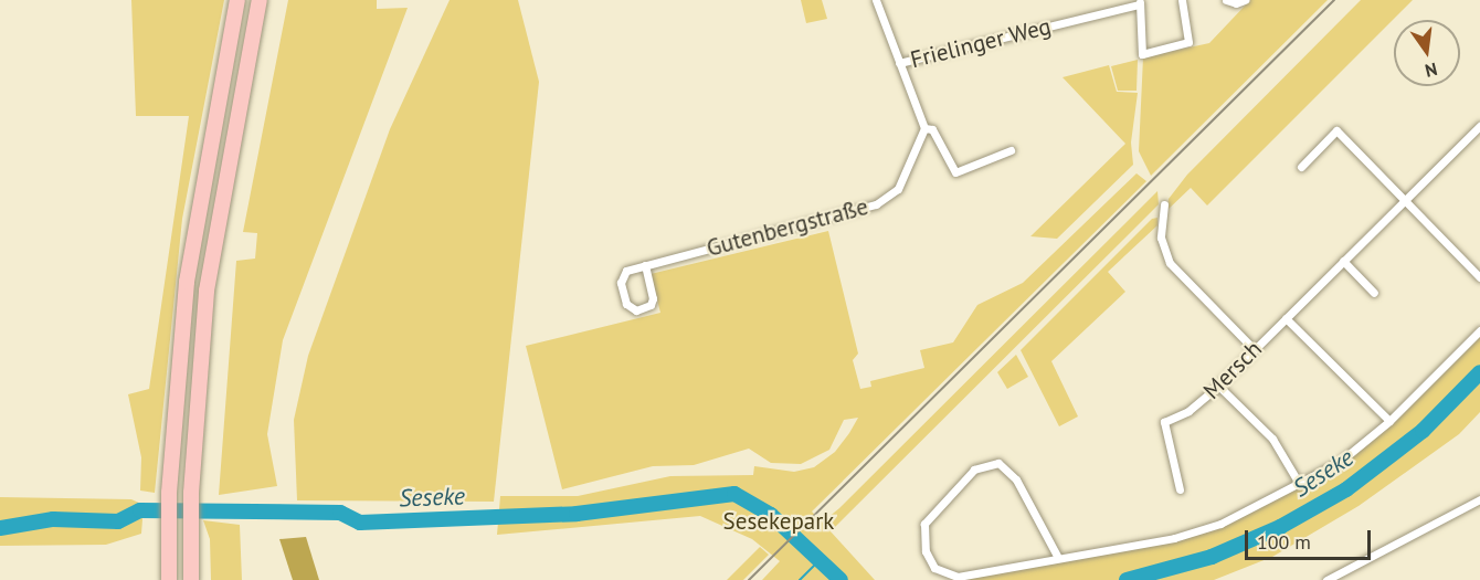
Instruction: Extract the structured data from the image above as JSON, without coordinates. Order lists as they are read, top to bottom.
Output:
{
  "streets": {
    "street": ["Frielinger Weg", "Gutenbergstraße", "Mersch"]
  },
  "water": ["Seseke"],
  "parks": ["Sesekepark"],
  "scale_bar": "100 m",
  "north": "bottom"
}
